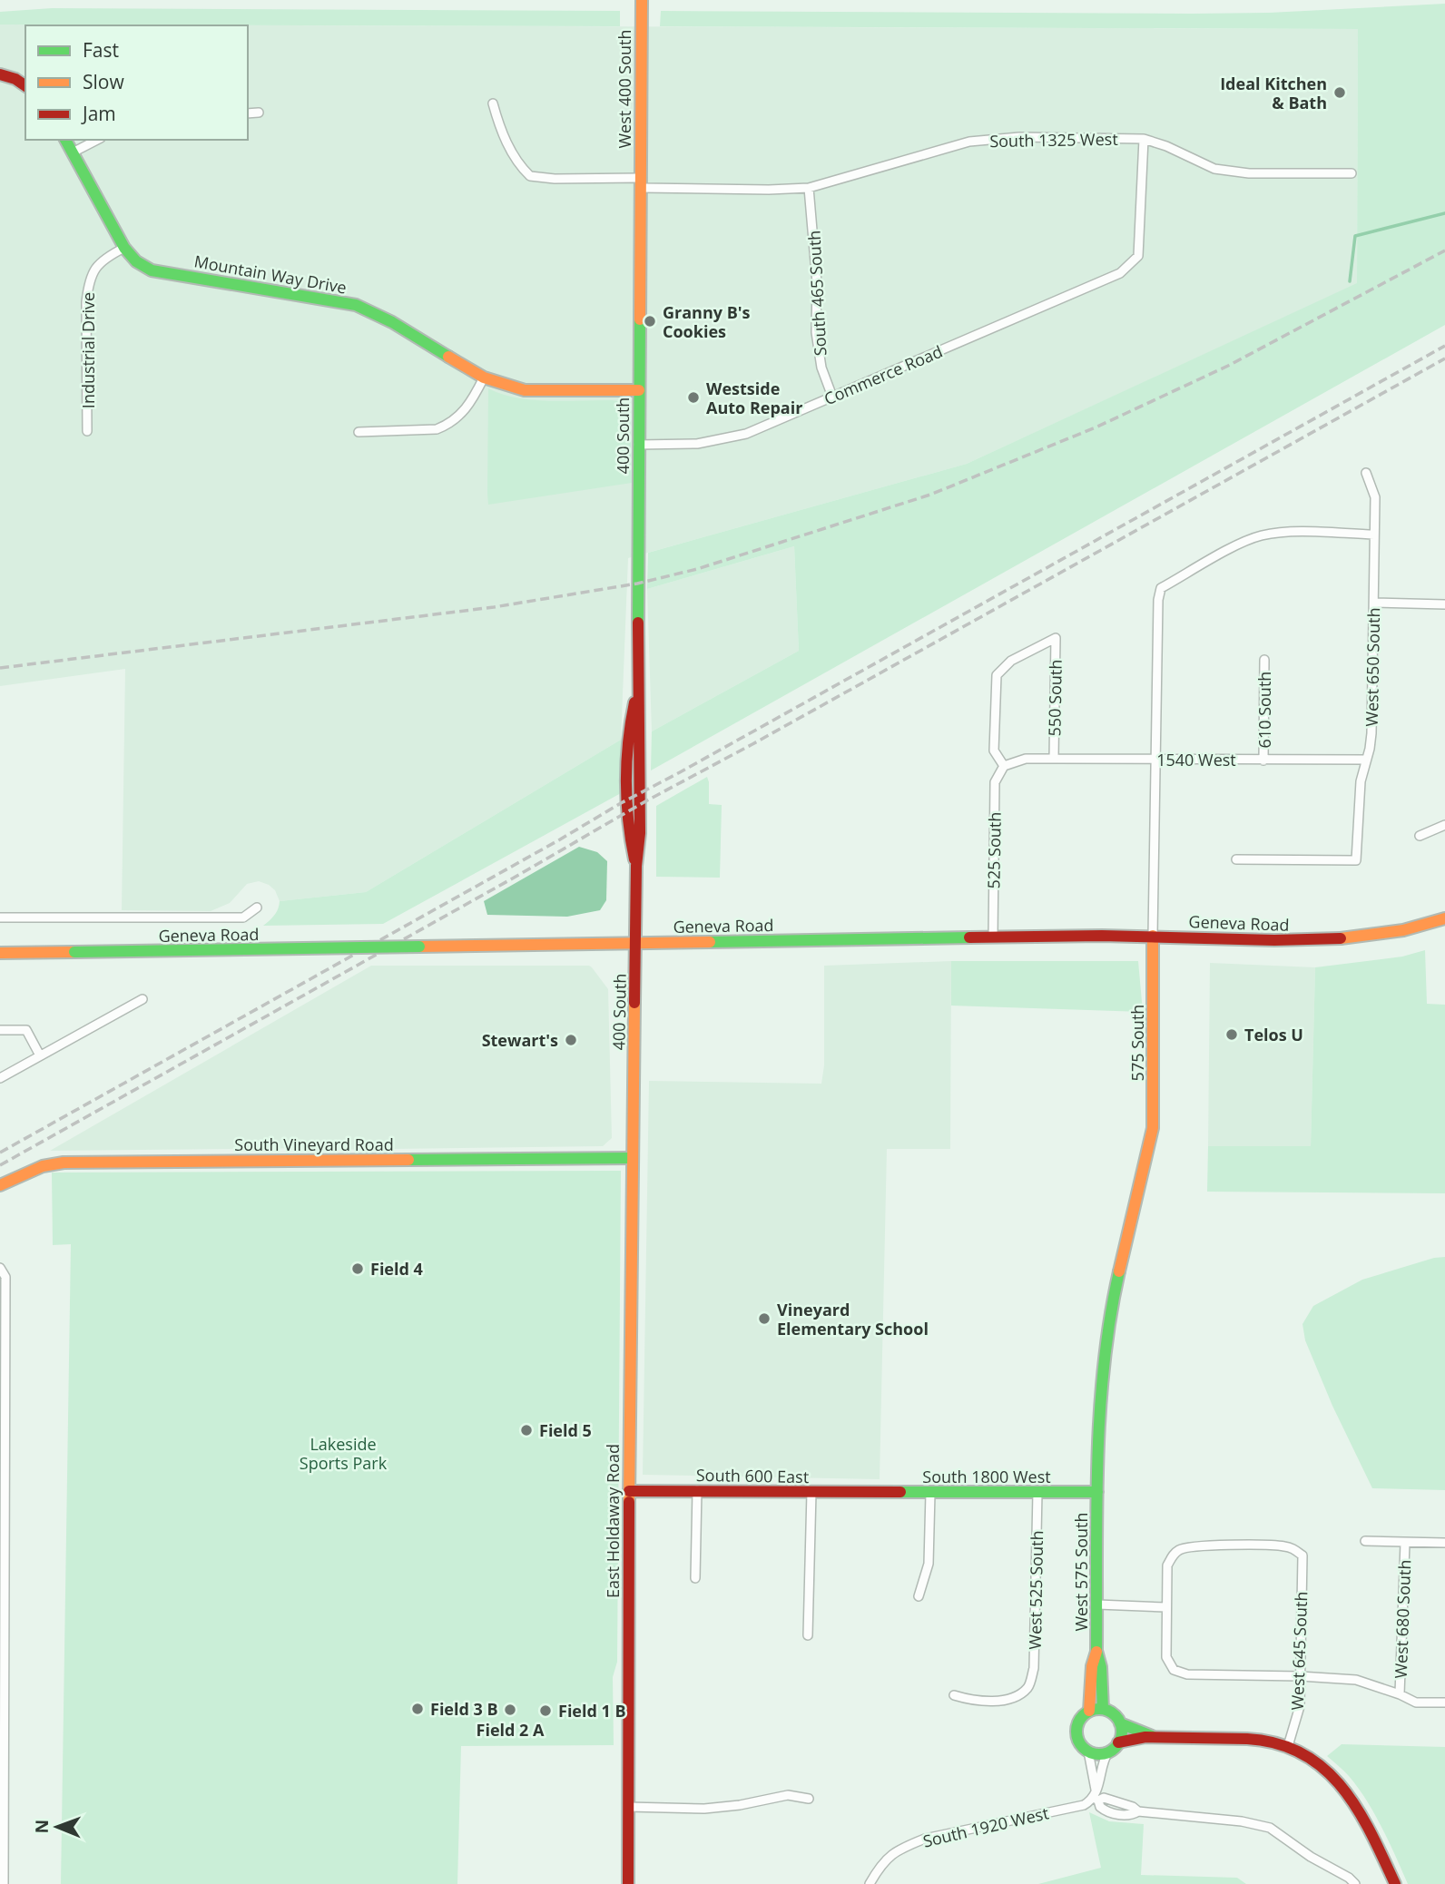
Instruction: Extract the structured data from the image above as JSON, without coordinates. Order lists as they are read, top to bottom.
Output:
{
  "streets": {
    "street": [
      "West 400 South",
      "South 1325 West",
      "Mountain Way Drive",
      "South 465 South",
      "Industrial Drive",
      "Commerce Road",
      "400 South",
      "West 650 South",
      "550 South",
      "610 South",
      "1540 West",
      "525 South",
      "Geneva Road",
      "575 South",
      "South Vineyard Road",
      "South 600 East",
      "South 1800 West",
      "East Holdaway Road",
      "West 575 South",
      "West 525 South",
      "West 680 South",
      "West 645 South",
      "South 1920 West"
    ]
  },
  "crossings": [
    ["West 400 South", "South 1325 West"],
    ["West 400 South", "400 South"],
    ["South 1325 West", "South 465 South"],
    ["South 1325 West", "Commerce Road"],
    ["South 1325 West", "400 South"],
    ["Mountain Way Drive", "Industrial Drive"],
    ["Mountain Way Drive", "400 South"],
    ["South 465 South", "Commerce Road"],
    ["Commerce Road", "400 South"],
    ["400 South", "Geneva Road"],
    ["400 South", "South Vineyard Road"],
    ["400 South", "East Holdaway Road"],
    ["West 650 South", "1540 West"],
    ["West 650 South", "575 South"],
    ["550 South", "1540 West"],
    ["550 South", "525 South"],
    ["610 South", "1540 West"],
    ["1540 West", "525 South"],
    ["1540 West", "575 South"],
    ["525 South", "Geneva Road"],
    ["Geneva Road", "575 South"],
    ["575 South", "South 1800 West"],
    ["575 South", "West 575 South"],
    ["South Vineyard Road", "East Holdaway Road"],
    ["South 600 East", "South 1800 West"],
    ["South 600 East", "East Holdaway Road"],
    ["South 1800 West", "West 575 South"],
    ["South 1800 West", "West 525 South"]
  ],
  "parks": ["Lakeside Sports Park"],
  "places": [
    "Ideal Kitchen & Bath",
    "Granny B's Cookies",
    "Westside Auto Repair",
    "Telos U",
    "Stewart's",
    "Field 4",
    "Vineyard Elementary School",
    "Field 5",
    "Field 3 B",
    "Field 2 A",
    "Field 1 B"
  ],
  "legend": ["Fast", "Slow", "Jam"],
  "north": "left"
}
